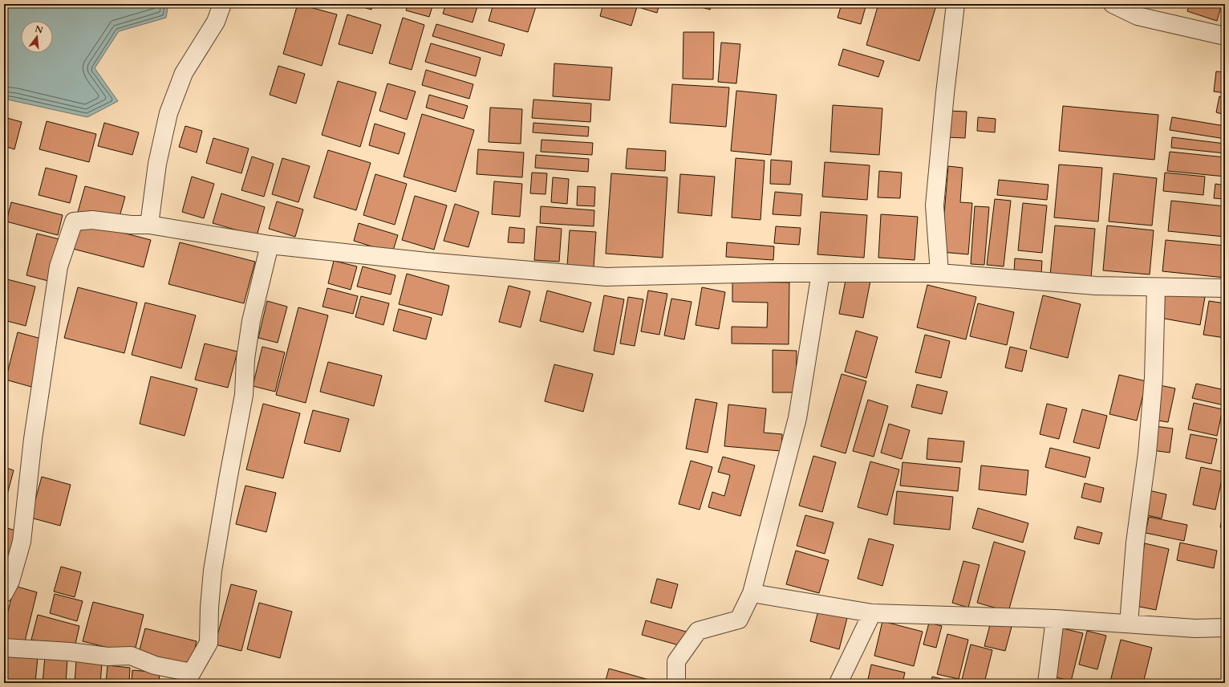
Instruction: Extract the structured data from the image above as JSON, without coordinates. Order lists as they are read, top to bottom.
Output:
{
  "north": "top"
}
